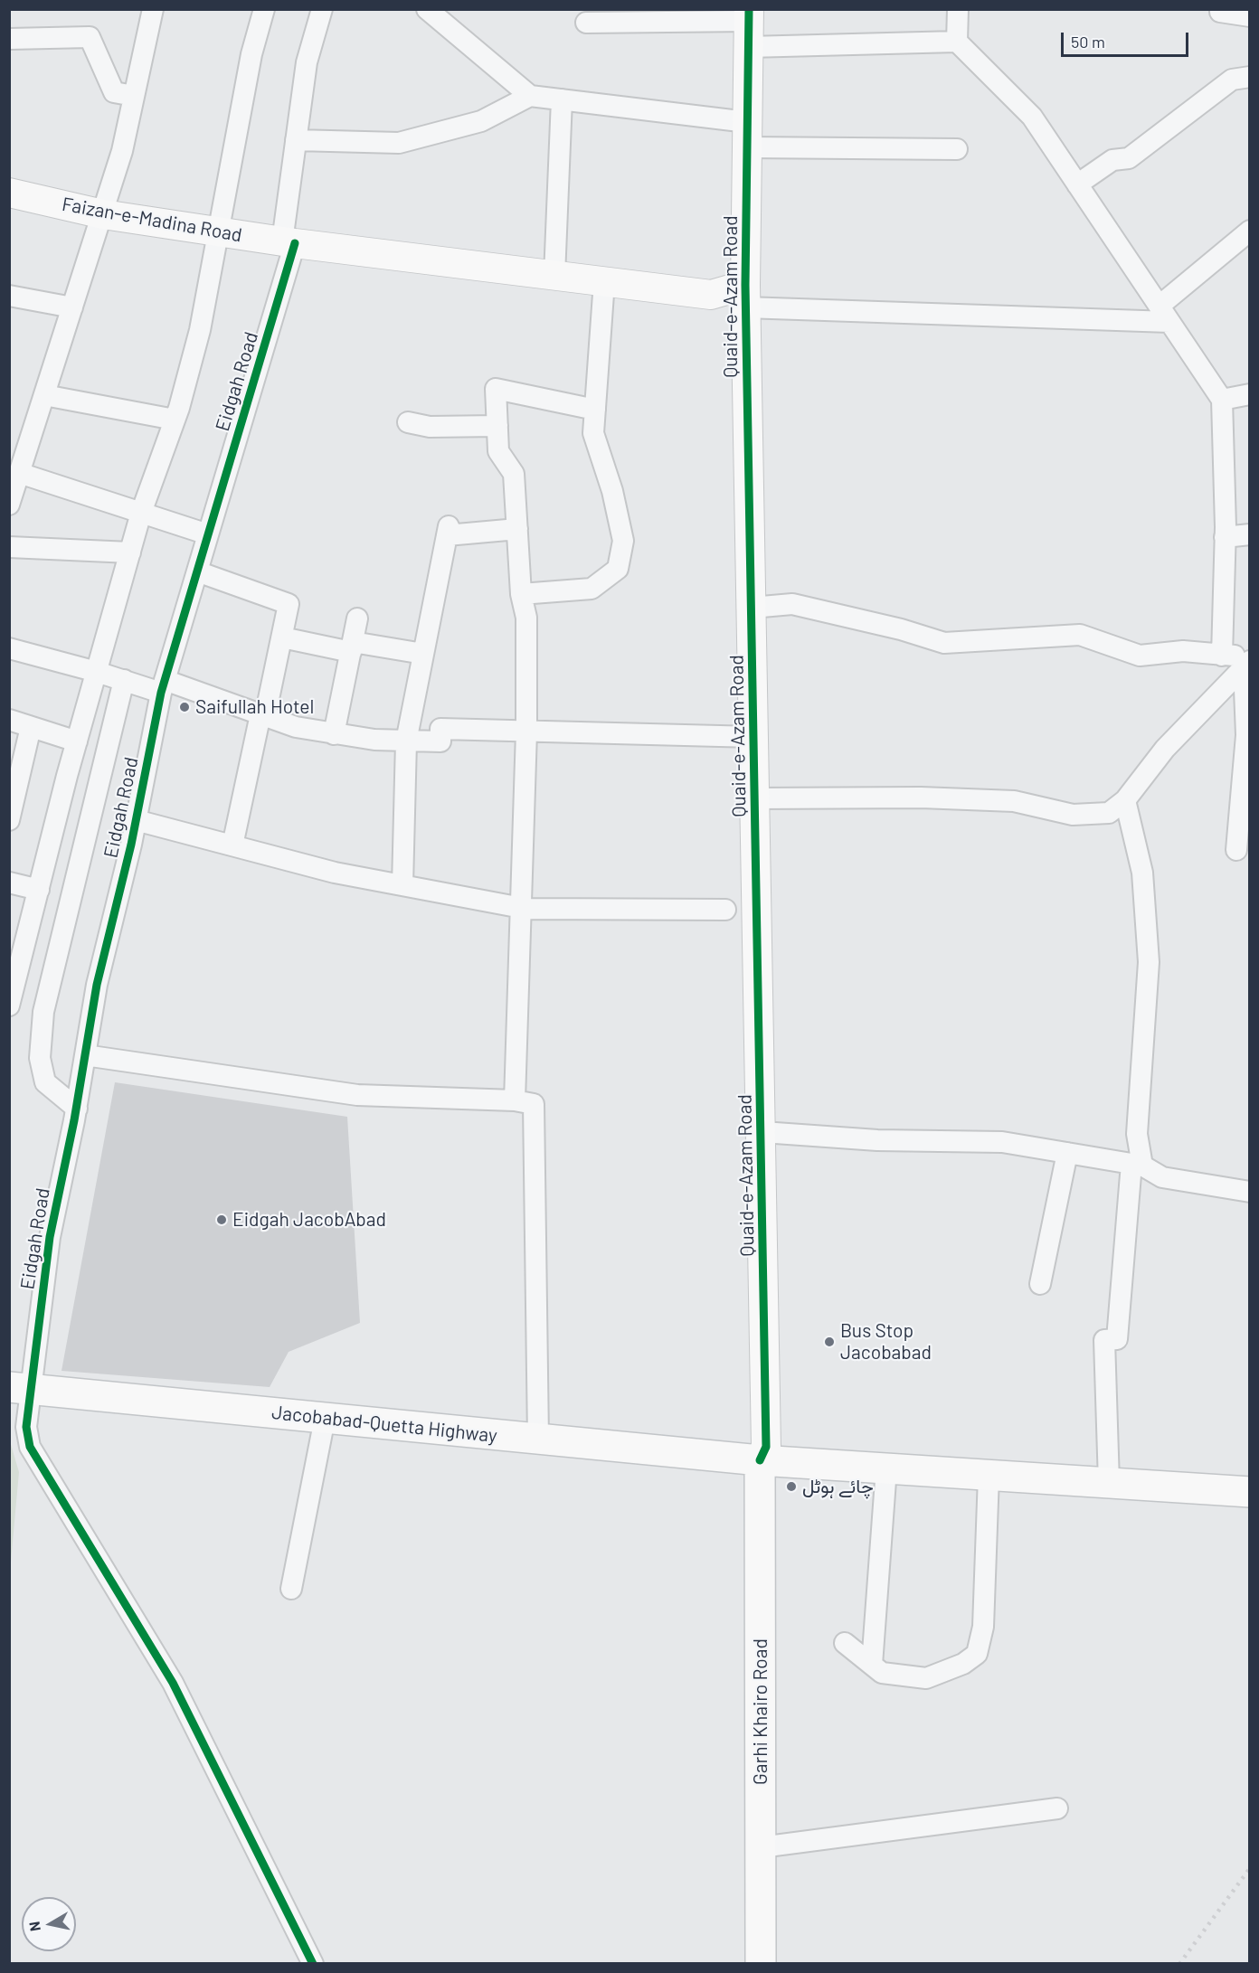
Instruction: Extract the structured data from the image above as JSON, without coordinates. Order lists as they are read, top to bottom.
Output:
{
  "streets": {
    "main road": ["Jacobabad-Quetta Highway", "Garhi Khairo Road"],
    "street": ["Faizan-e-Madina Road", "Quaid-e-Azam Road", "Eidgah Road"]
  },
  "crossings": [
    ["Faizan-e-Madina Road", "Quaid-e-Azam Road"],
    ["Faizan-e-Madina Road", "Eidgah Road"],
    ["Quaid-e-Azam Road", "Jacobabad-Quetta Highway"],
    ["Quaid-e-Azam Road", "Garhi Khairo Road"],
    ["Eidgah Road", "Jacobabad-Quetta Highway"],
    ["Jacobabad-Quetta Highway", "Garhi Khairo Road"]
  ],
  "places": [
    "Saifullah Hotel",
    "Eidgah JacobAbad",
    "Bus Stop Jacobabad",
    "چائے ہوٹل"
  ],
  "scale_bar": "50 m",
  "north": "left"
}
